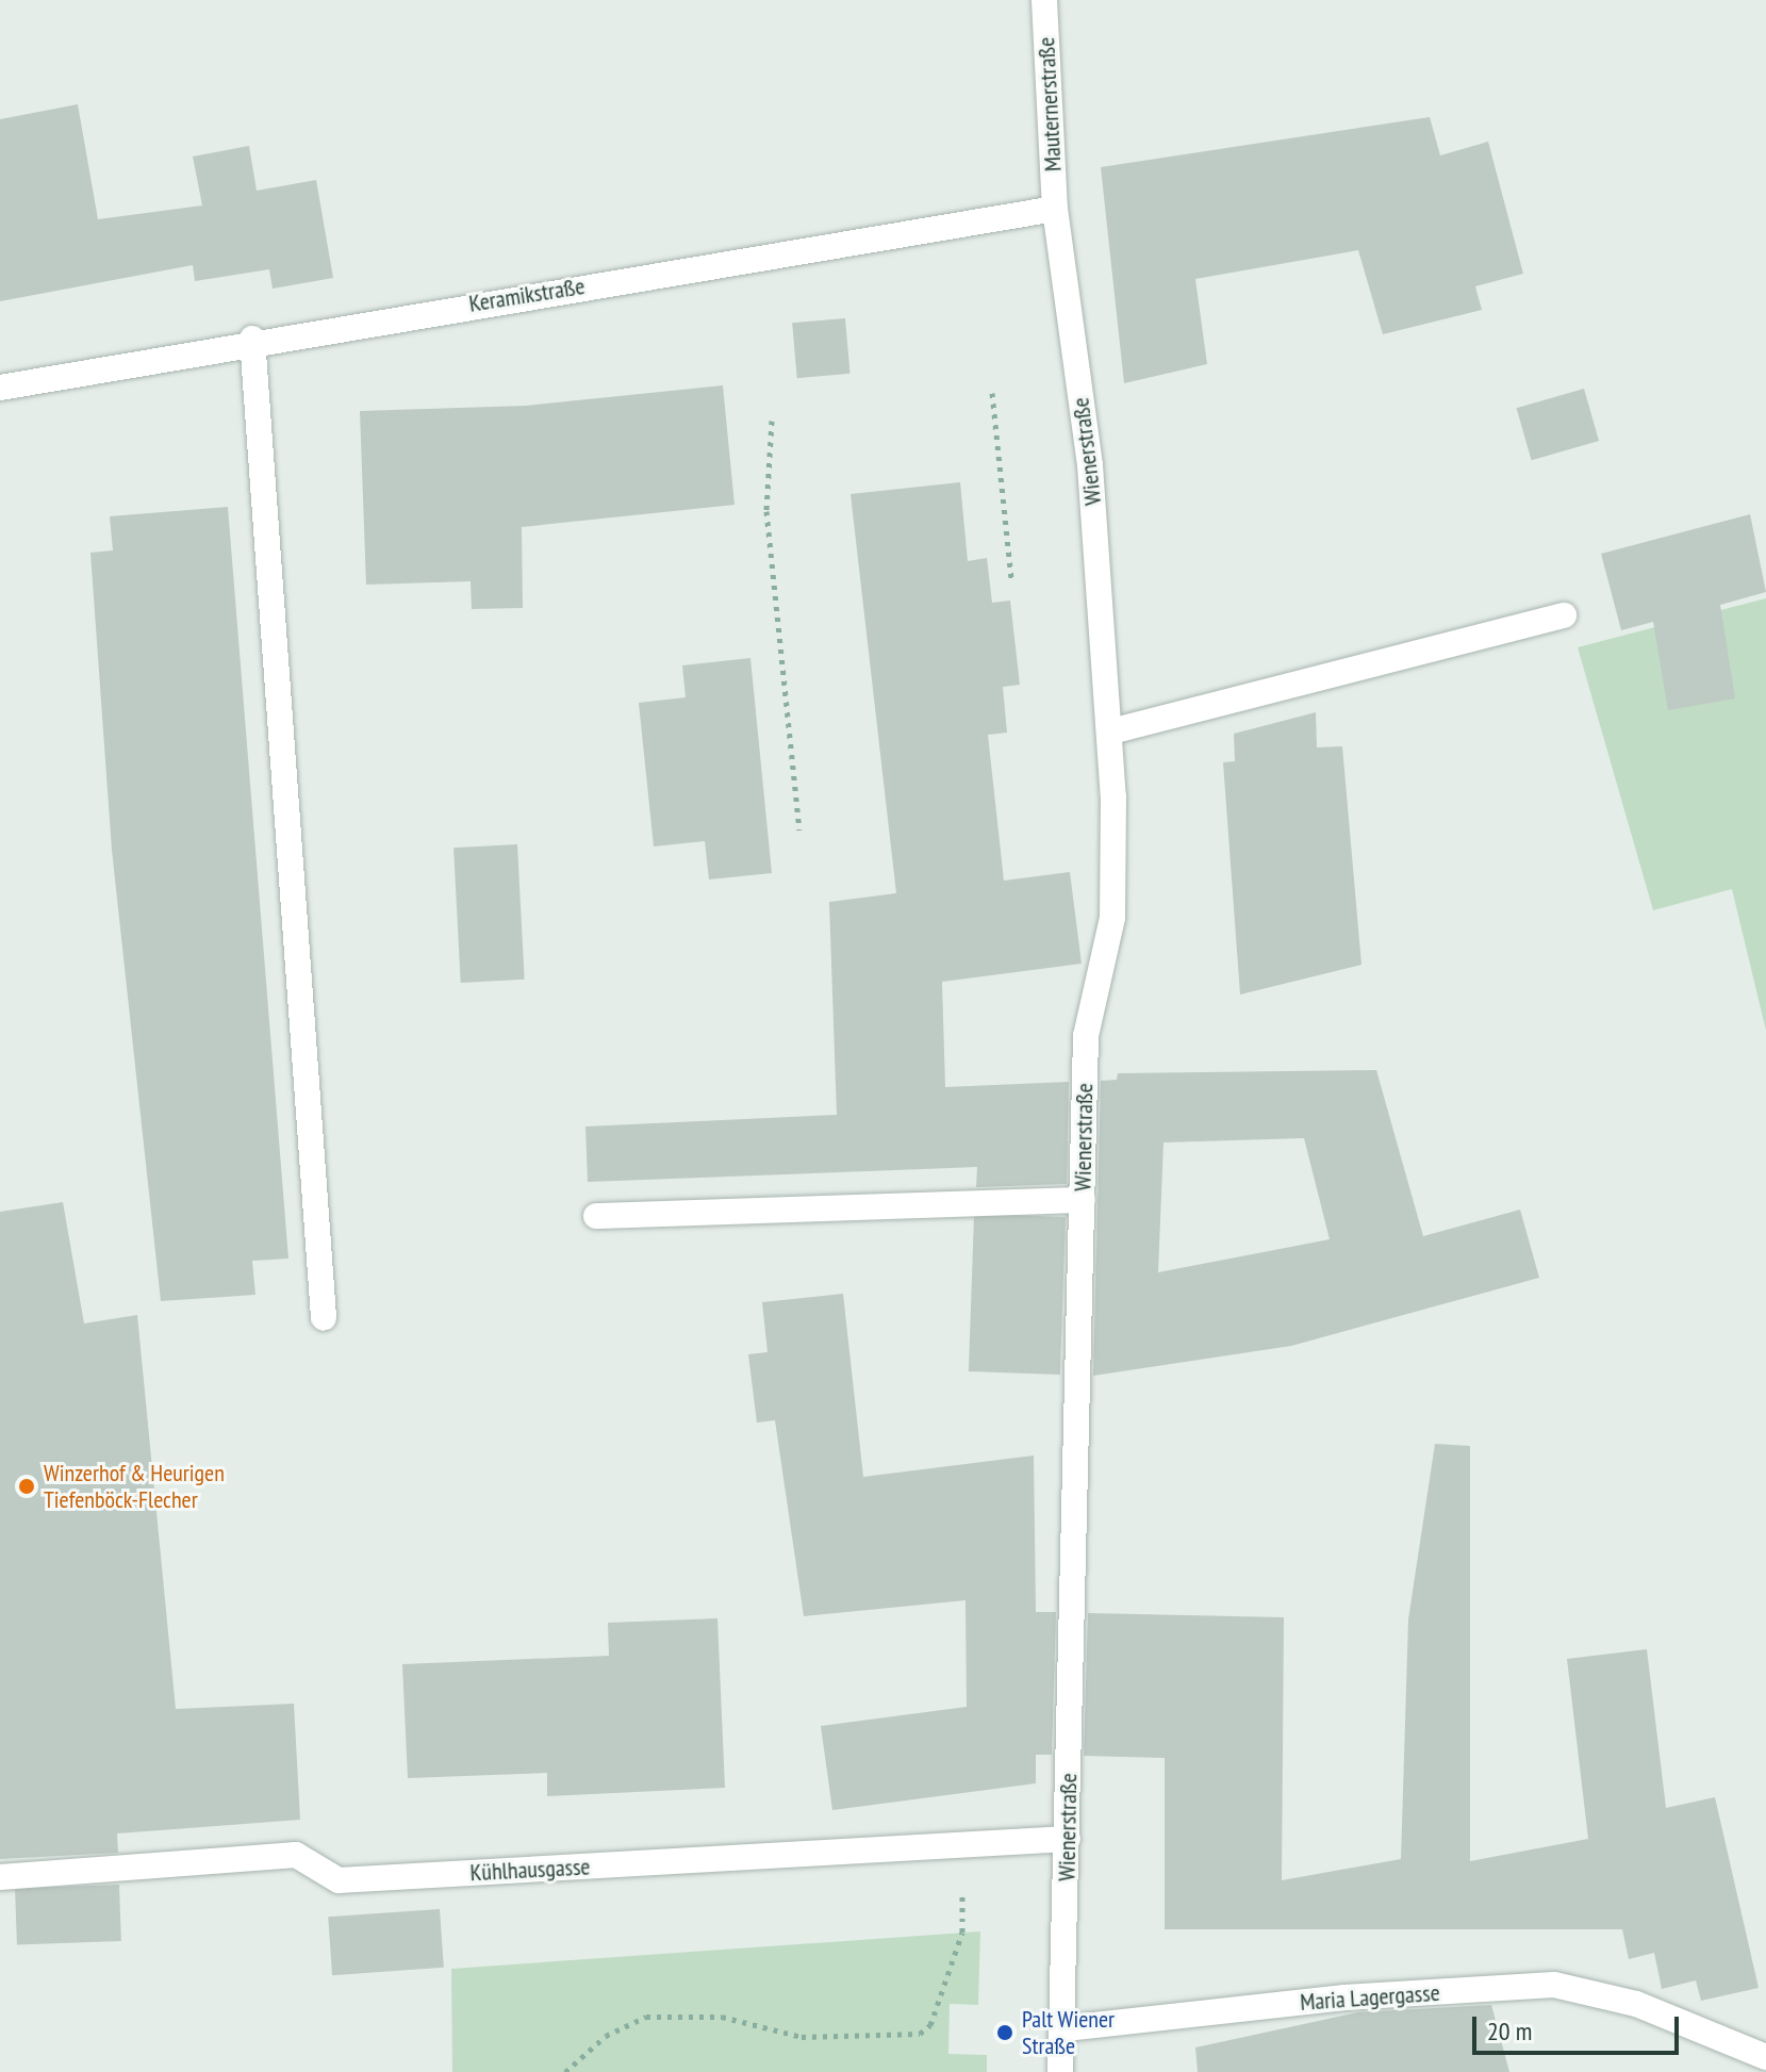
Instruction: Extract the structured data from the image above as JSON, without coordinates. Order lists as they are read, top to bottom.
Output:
{
  "streets": {
    "street": [
      "Mauternerstraße",
      "Keramikstraße",
      "Wienerstraße",
      "Kühlhausgasse",
      "Maria Lagergasse"
    ]
  },
  "crossings": [
    ["Mauternerstraße", "Keramikstraße"],
    ["Mauternerstraße", "Wienerstraße"],
    ["Keramikstraße", "Wienerstraße"],
    ["Wienerstraße", "Kühlhausgasse"],
    ["Wienerstraße", "Maria Lagergasse"]
  ],
  "places": ["Winzerhof & Heurigen Tiefenböck-Flecher", "Palt Wiener Straße"],
  "scale_bar": "20 m"
}
